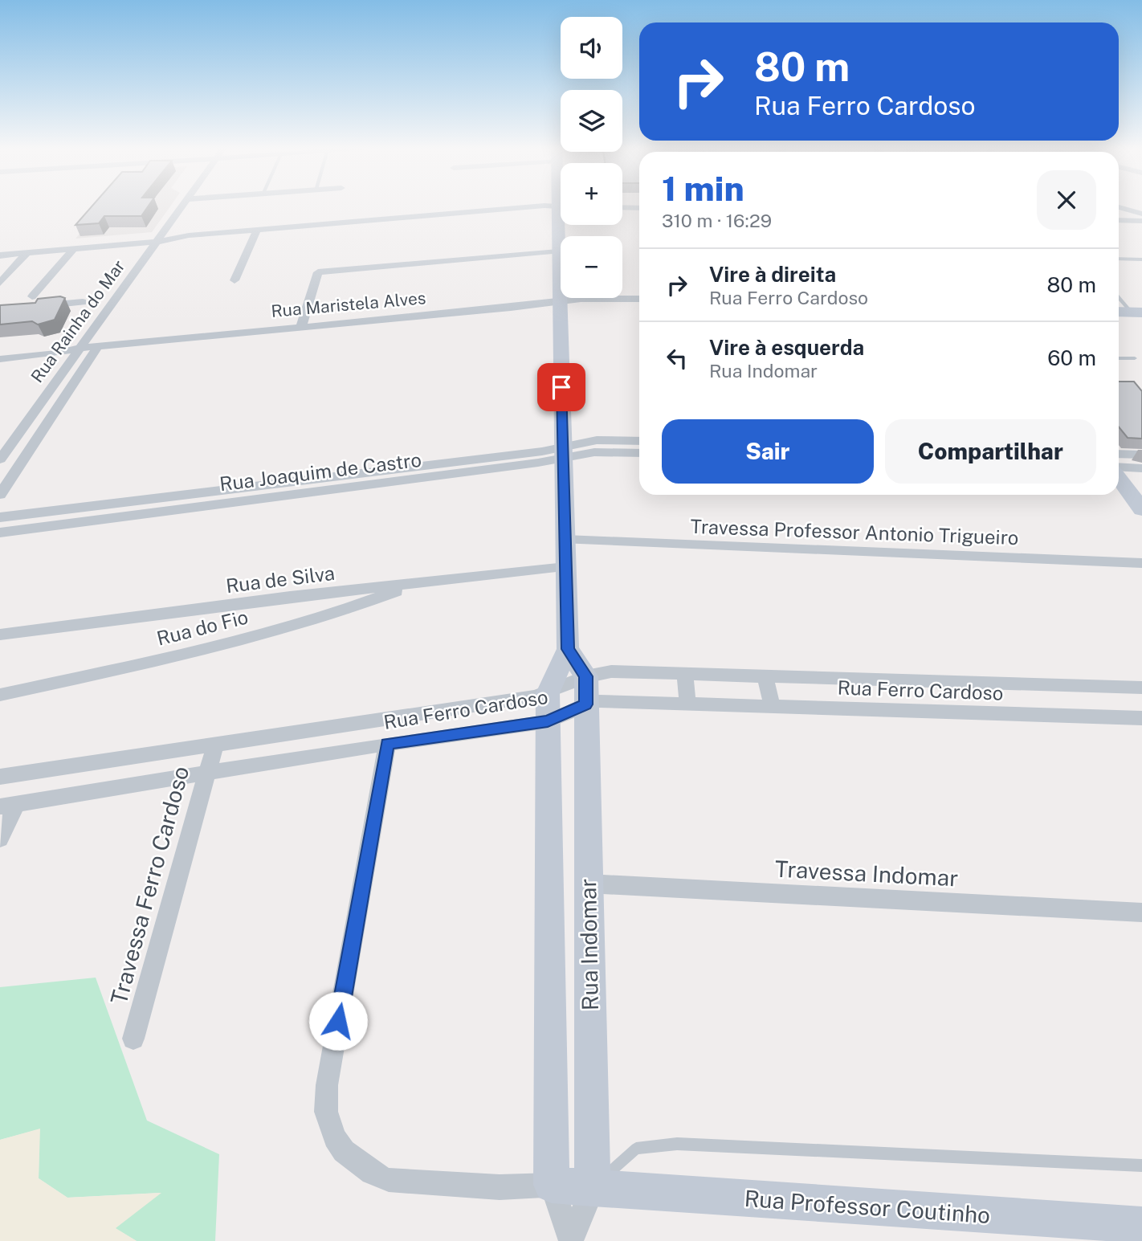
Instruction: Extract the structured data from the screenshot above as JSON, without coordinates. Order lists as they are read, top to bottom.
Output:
{
  "streets": {
    "street": [
      "Rua Maristela Alves",
      "Rua Rainha do Mar",
      "Rua Joaquim de Castro",
      "Travessa Professor Antonio Trigueiro",
      "Rua de Silva",
      "Rua do Fio",
      "Rua Ferro Cardoso",
      "Travessa Indomar",
      "Travessa Ferro Cardoso",
      "Rua Indomar",
      "Rua Professor Coutinho"
    ]
  },
  "crossings": [
    ["Rua Maristela Alves", "Rua Rainha do Mar"],
    ["Rua Maristela Alves", "Rua Indomar"],
    ["Rua Joaquim de Castro", "Rua Indomar"],
    ["Travessa Professor Antonio Trigueiro", "Rua Indomar"],
    ["Rua de Silva", "Rua do Fio"],
    ["Rua de Silva", "Rua Indomar"],
    ["Rua Ferro Cardoso", "Travessa Ferro Cardoso"],
    ["Rua Ferro Cardoso", "Rua Indomar"],
    ["Travessa Indomar", "Rua Indomar"],
    ["Rua Indomar", "Rua Professor Coutinho"]
  ],
  "page": {
    "map_buttons": ["+", "−"],
    "turn": ["80 m", "Rua Ferro Cardoso"],
    "heading": ["1 min", "310 m · 16:29"],
    "list": [
      {
        "name": "Vire à direita",
        "note": "Rua Ferro Cardoso",
        "value": "80 m"
      },
      {
        "name": "Vire à esquerda",
        "note": "Rua Indomar",
        "value": "60 m"
      }
    ],
    "buttons": ["Sair", "Compartilhar"]
  }
}
